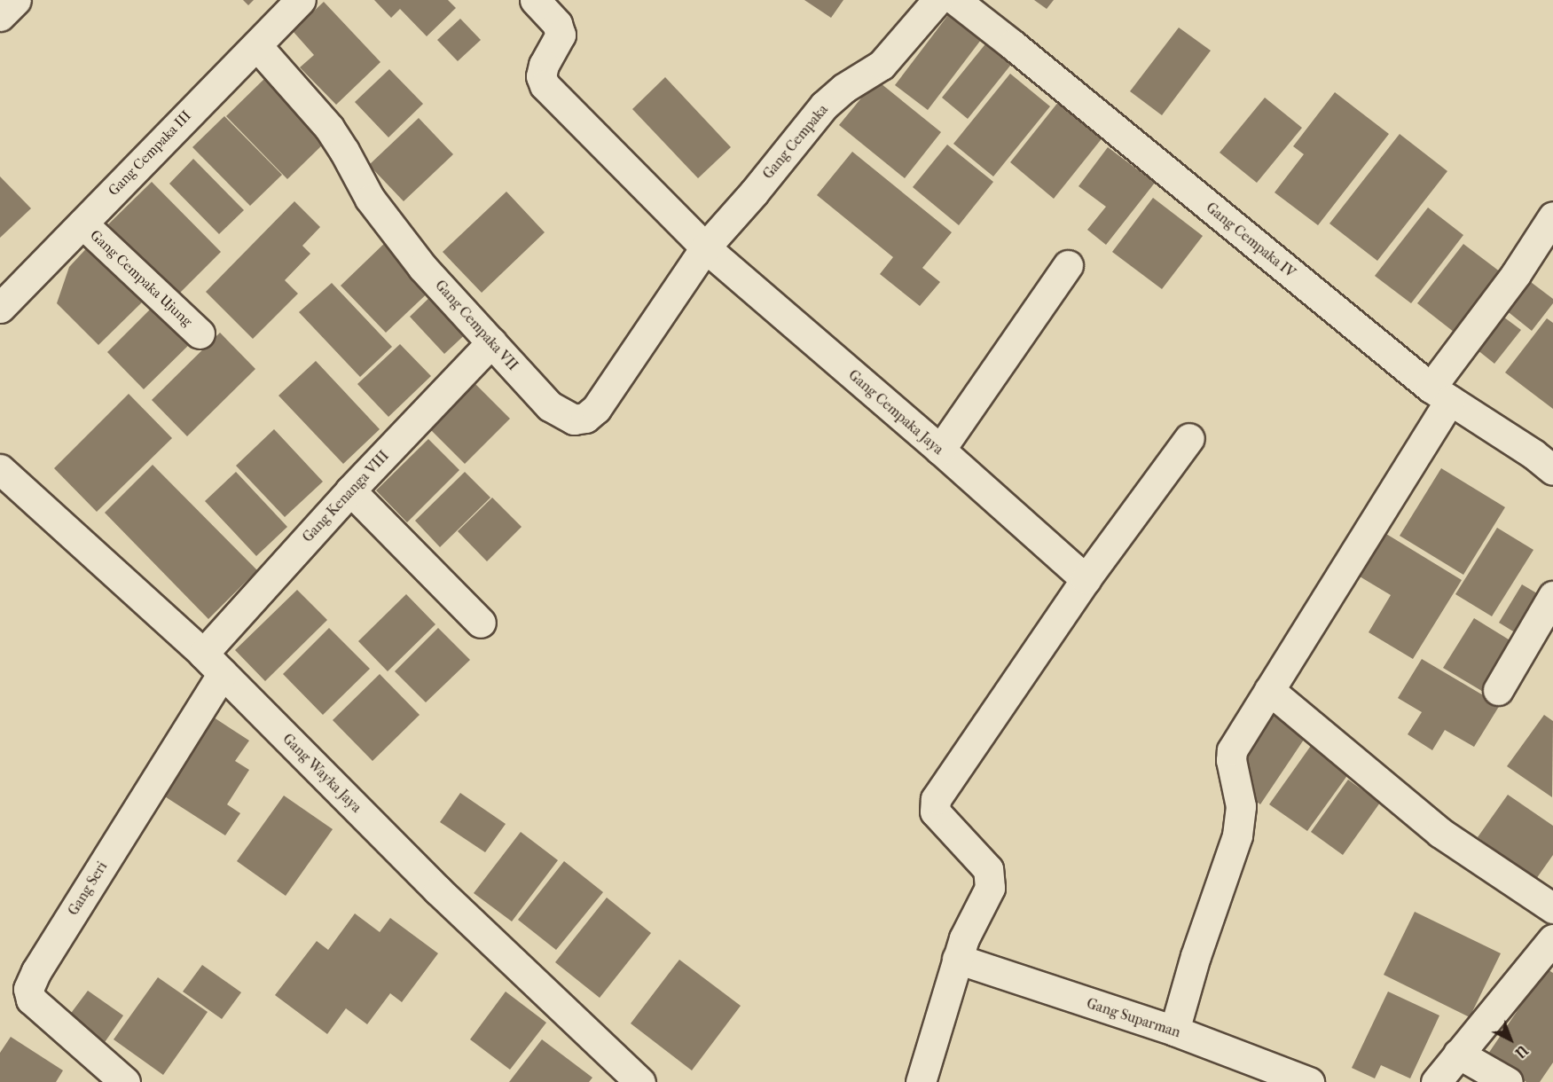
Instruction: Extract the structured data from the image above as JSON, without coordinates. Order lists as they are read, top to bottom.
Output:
{
  "streets": {
    "street": [
      "Gang Cempaka",
      "Gang Cempaka III",
      "Gang Cempaka IV",
      "Gang Cempaka Ujung",
      "Gang Cempaka VII",
      "Gang Cempaka Jaya",
      "Gang Kenanga VIII",
      "Gang Wayka Jaya",
      "Gang Seri",
      "Gang Suparman"
    ]
  },
  "crossings": [
    ["Gang Cempaka", "Gang Cempaka VII"],
    ["Gang Cempaka", "Gang Cempaka Jaya"],
    ["Gang Cempaka III", "Gang Cempaka Ujung"],
    ["Gang Cempaka III", "Gang Cempaka VII"],
    ["Gang Cempaka VII", "Gang Cempaka Jaya"],
    ["Gang Cempaka VII", "Gang Kenanga VIII"],
    ["Gang Kenanga VIII", "Gang Wayka Jaya"],
    ["Gang Kenanga VIII", "Gang Seri"],
    ["Gang Wayka Jaya", "Gang Seri"]
  ],
  "north": "bottom right"
}
